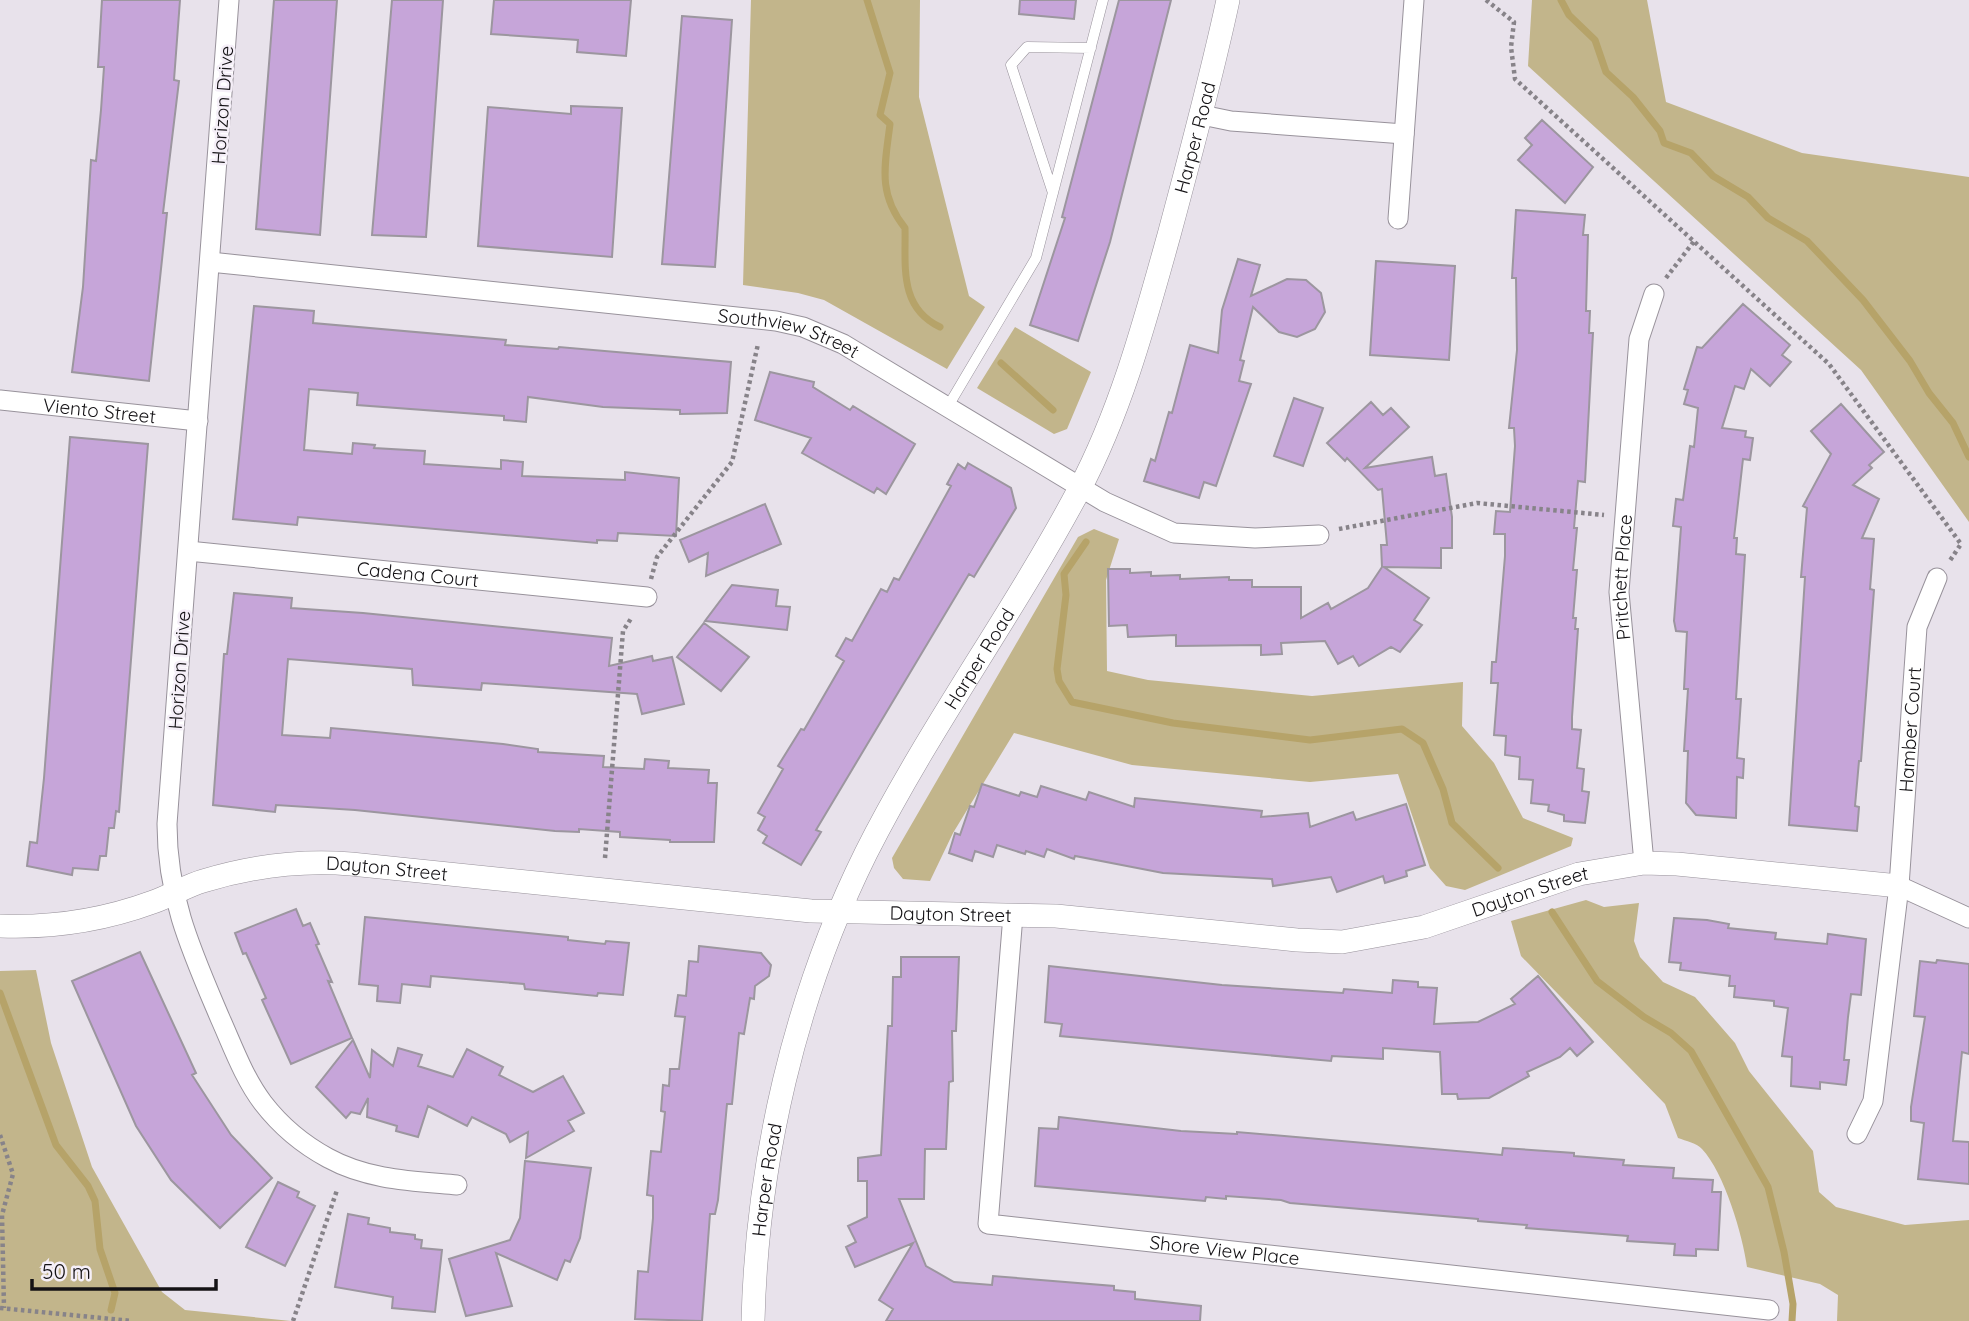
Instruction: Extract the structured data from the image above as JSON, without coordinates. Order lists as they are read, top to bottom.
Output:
{
  "streets": {
    "street": [
      "Horizon Drive",
      "Harper Road",
      "Southview Street",
      "Viento Street",
      "Cadena Court",
      "Pritchett Place",
      "Hamber Court",
      "Dayton Street",
      "Shore View Place"
    ]
  },
  "crossings": [
    ["Horizon Drive", "Southview Street"],
    ["Horizon Drive", "Viento Street"],
    ["Horizon Drive", "Cadena Court"],
    ["Horizon Drive", "Dayton Street"],
    ["Harper Road", "Southview Street"],
    ["Harper Road", "Dayton Street"],
    ["Pritchett Place", "Dayton Street"],
    ["Hamber Court", "Dayton Street"],
    ["Dayton Street", "Shore View Place"]
  ],
  "scale_bar": "50 m"
}
